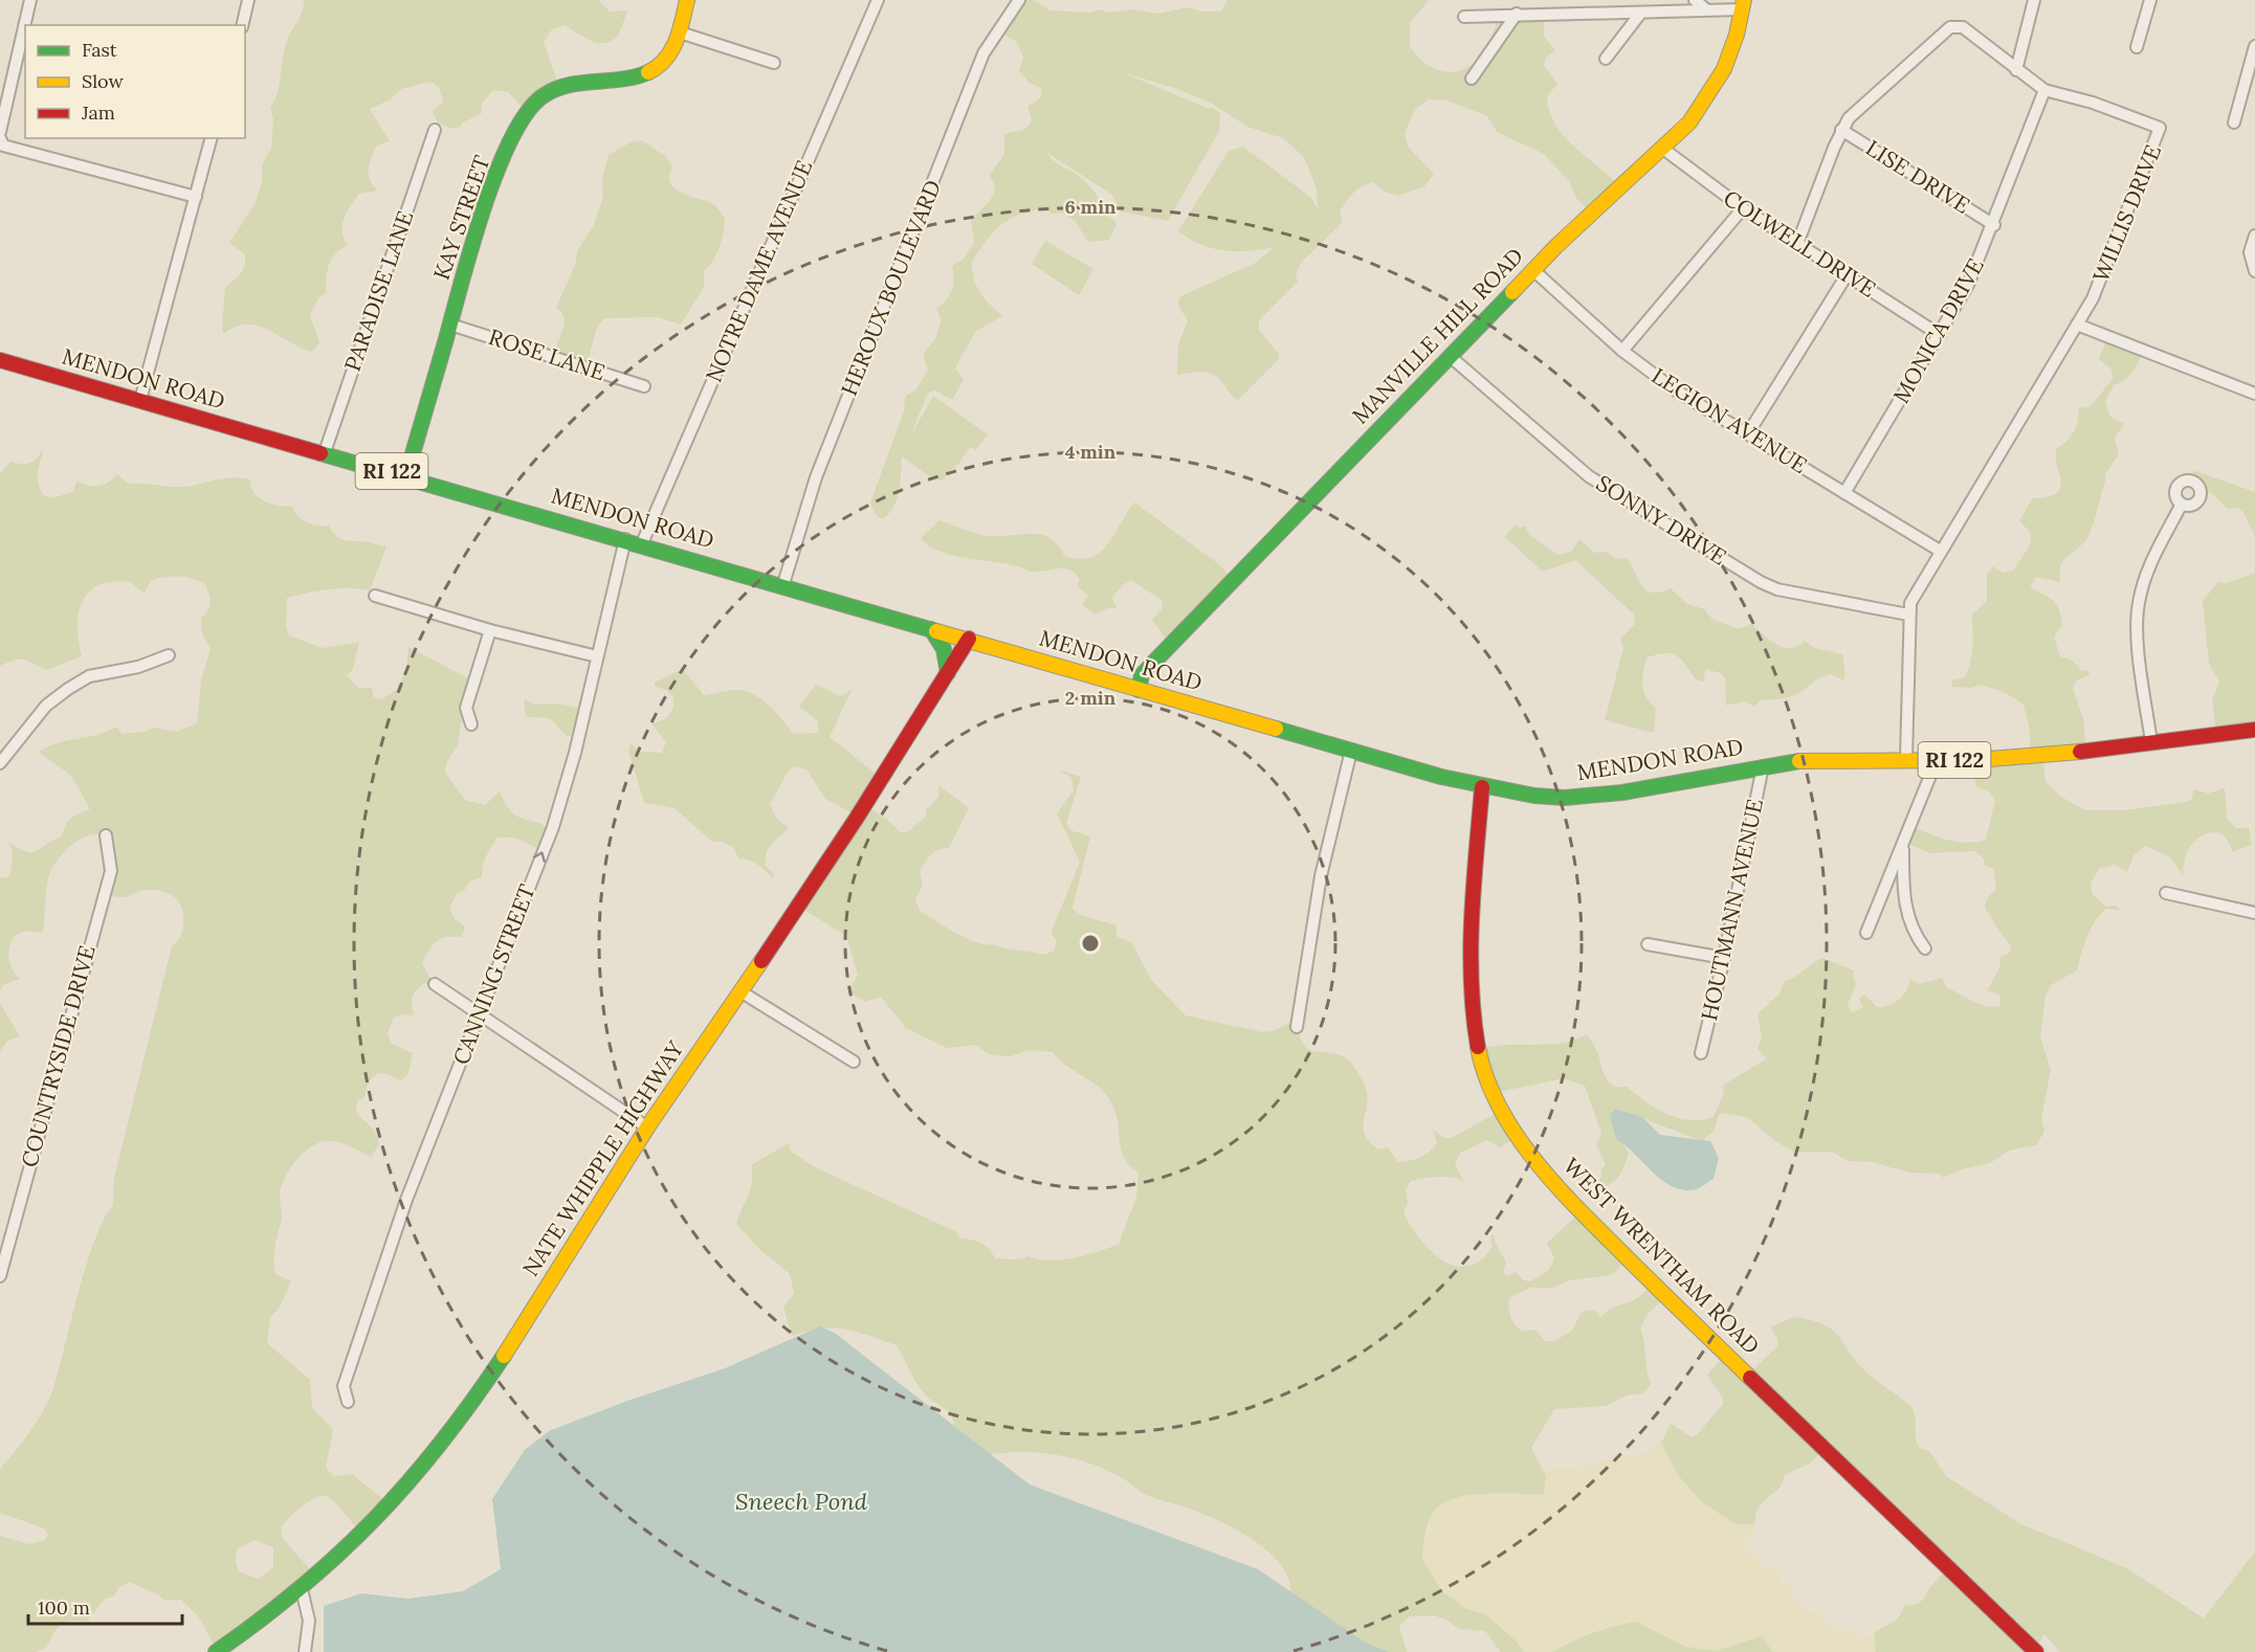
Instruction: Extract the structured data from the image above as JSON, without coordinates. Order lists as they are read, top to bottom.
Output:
{
  "streets": {
    "main road": [
      "KAY STREET",
      "MANVILLE HILL ROAD",
      "MENDON ROAD",
      "RI 122",
      "NATE WHIPPLE HIGHWAY",
      "WEST WRENTHAM ROAD"
    ],
    "street": [
      "LISE DRIVE",
      "WILLIS DRIVE",
      "COLWELL DRIVE",
      "NOTRE DAME AVENUE",
      "HEROUX BOULEVARD",
      "PARADISE LANE",
      "MONICA DRIVE",
      "ROSE LANE",
      "LEGION AVENUE",
      "SONNY DRIVE",
      "HOUTMANN AVENUE",
      "CANNING STREET",
      "COUNTRYSIDE DRIVE"
    ]
  },
  "crossings": [
    ["LISE DRIVE", "WILLIS DRIVE"],
    ["LISE DRIVE", "MONICA DRIVE"],
    ["WILLIS DRIVE", "COLWELL DRIVE"],
    ["WILLIS DRIVE", "MONICA DRIVE"],
    ["WILLIS DRIVE", "MENDON ROAD"],
    ["WILLIS DRIVE", "LEGION AVENUE"],
    ["WILLIS DRIVE", "SONNY DRIVE"],
    ["KAY STREET", "ROSE LANE"],
    ["KAY STREET", "MENDON ROAD"],
    ["COLWELL DRIVE", "MONICA DRIVE"],
    ["COLWELL DRIVE", "MANVILLE HILL ROAD"],
    ["NOTRE DAME AVENUE", "MENDON ROAD"],
    ["HEROUX BOULEVARD", "MENDON ROAD"],
    ["PARADISE LANE", "MENDON ROAD"],
    ["MONICA DRIVE", "LEGION AVENUE"],
    ["MANVILLE HILL ROAD", "MENDON ROAD"],
    ["MANVILLE HILL ROAD", "LEGION AVENUE"],
    ["MANVILLE HILL ROAD", "SONNY DRIVE"],
    ["MENDON ROAD", "HOUTMANN AVENUE"],
    ["MENDON ROAD", "CANNING STREET"],
    ["MENDON ROAD", "NATE WHIPPLE HIGHWAY"],
    ["MENDON ROAD", "WEST WRENTHAM ROAD"]
  ],
  "one_way": ["CANNING STREET"],
  "water": ["Sneech Pond"],
  "legend": ["Fast", "Slow", "Jam"],
  "scale_bar": "100 m",
  "rings": ["6 min", "4 min", "2 min"]
}
